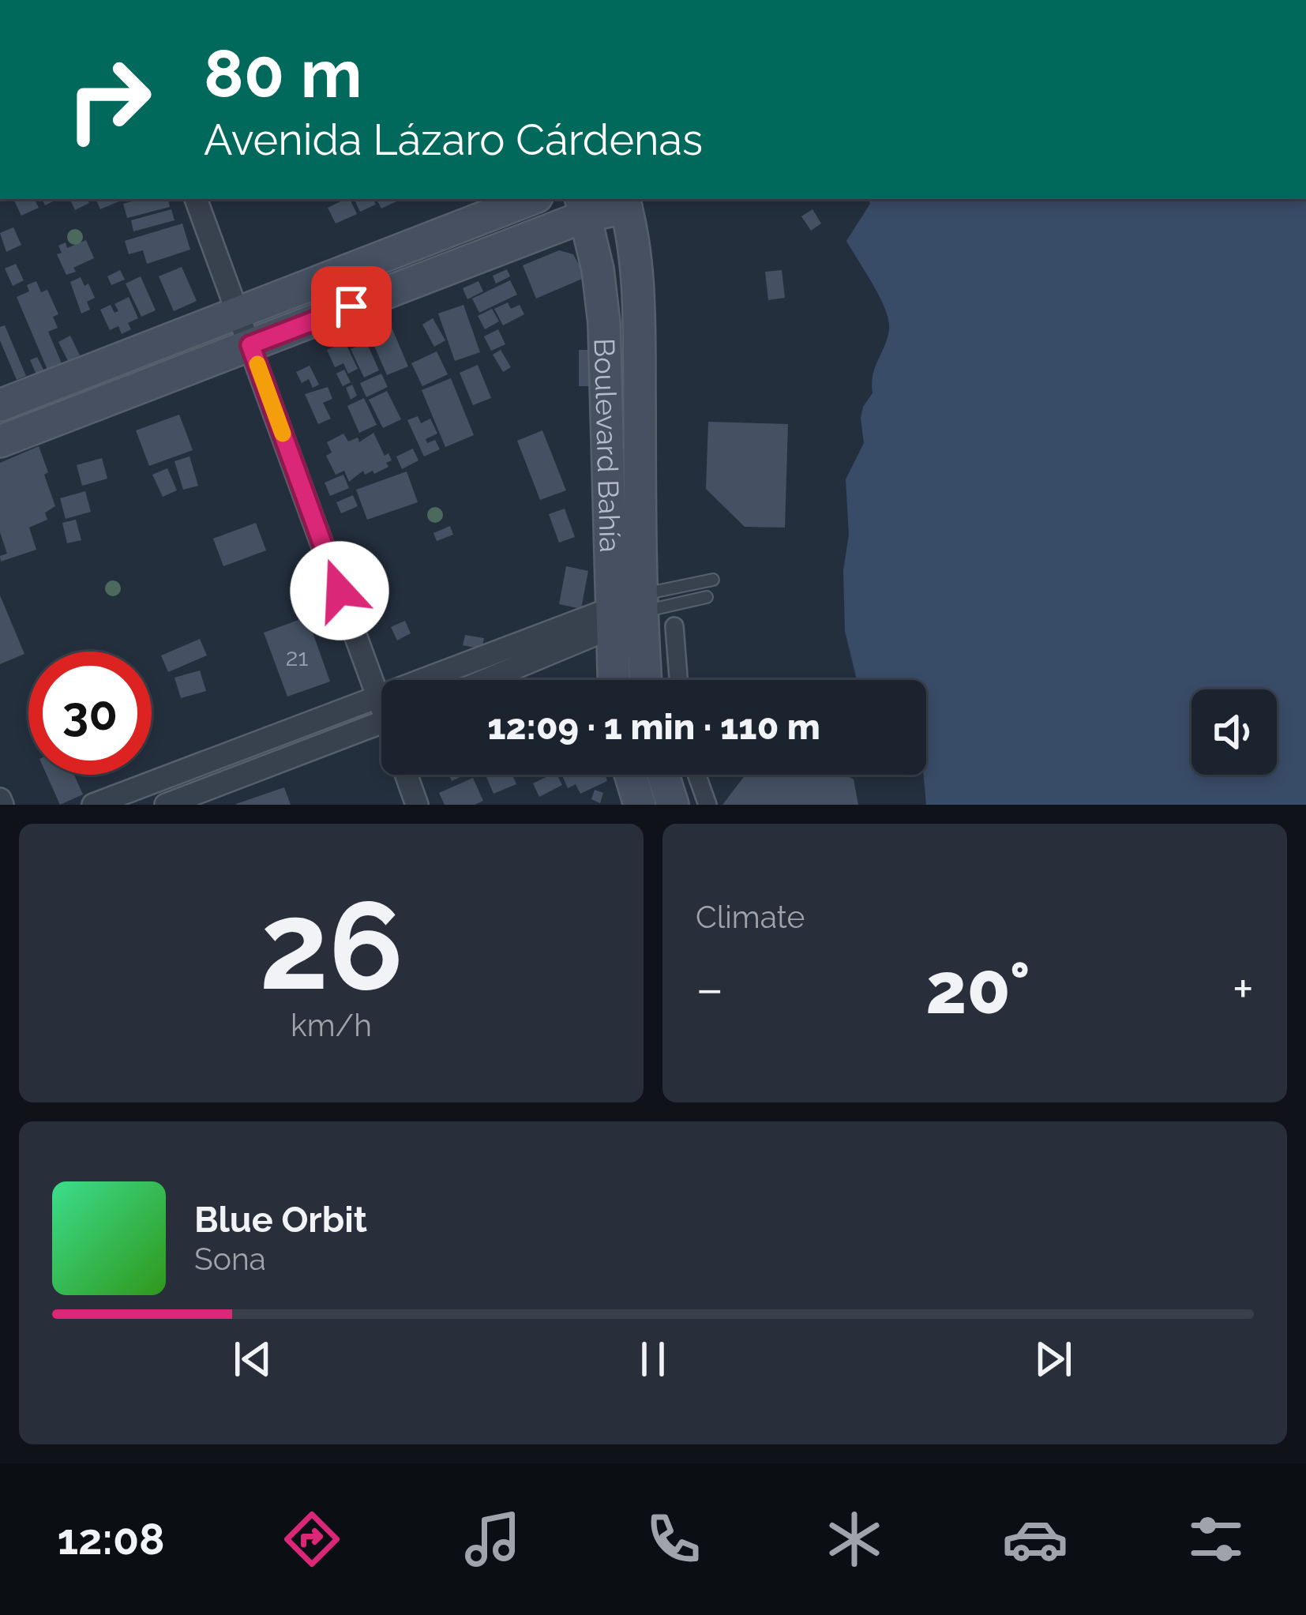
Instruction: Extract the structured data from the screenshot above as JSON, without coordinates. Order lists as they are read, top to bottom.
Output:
{
  "streets": {
    "main road": ["Boulevard Bahía"]
  },
  "house_numbers": ["21"],
  "page": {
    "turn": ["80 m", "Avenida Lázaro Cárdenas"],
    "limit": "30",
    "trip": "12:09 · 1 min · 110 m",
    "tile": [
      ["26", "km/h"],
      "Climate"
    ],
    "heat": ["−", "20°", "+"],
    "song": ["Blue Orbit", "Sona"],
    "tabs": "12:08"
  }
}
